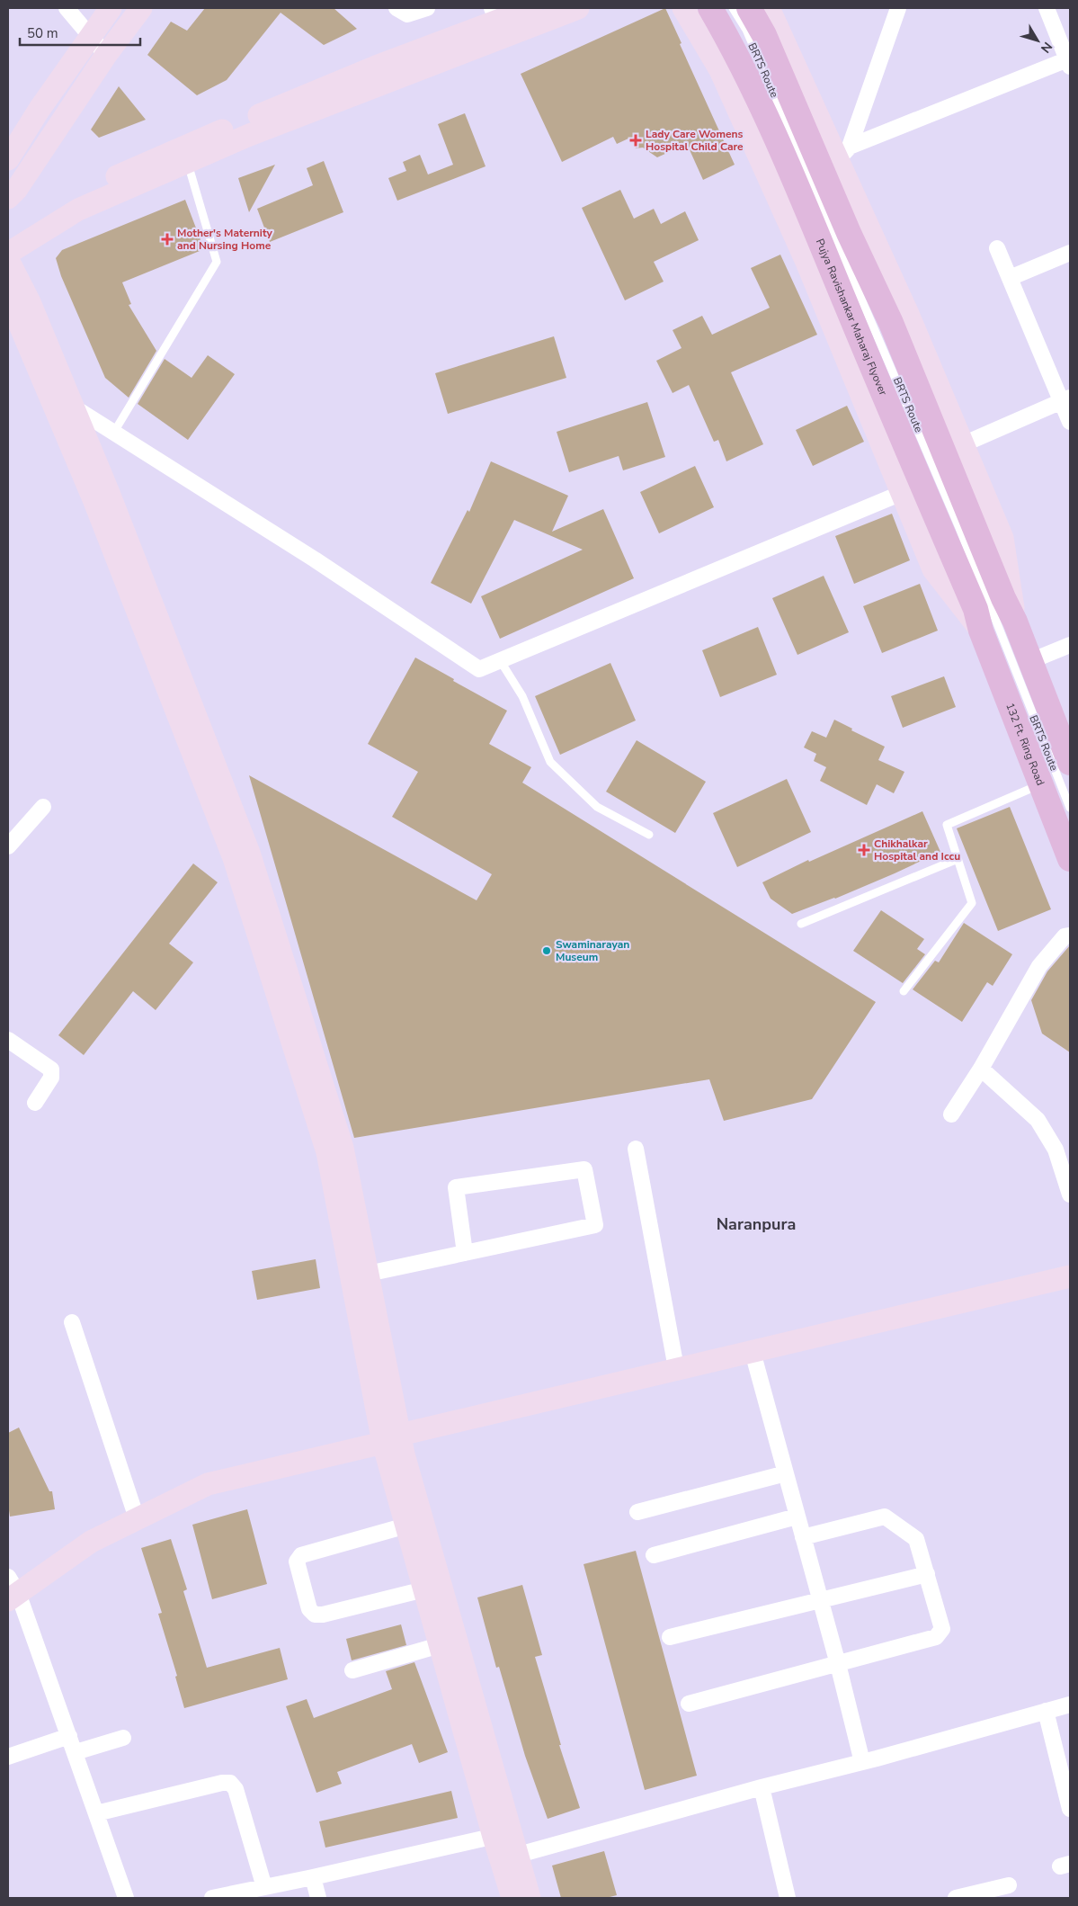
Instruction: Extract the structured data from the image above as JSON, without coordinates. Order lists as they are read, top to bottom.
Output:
{
  "streets": {
    "main road": ["Pujya Ravishankar Maharaj Flyover", "132 Ft. Ring Road"],
    "lane": ["BRTS Route"]
  },
  "crossings": [
    ["Pujya Ravishankar Maharaj Flyover", "132 Ft. Ring Road"]
  ],
  "districts": ["Naranpura"],
  "places": {
    "health": ["Lady Care Womens Hospital Child Care", "Mother's Maternity and Nursing Home", "Chikhalkar Hospital and Iccu"],
    "other": ["Swaminarayan Museum"]
  },
  "scale_bar": "50 m",
  "north": "bottom right"
}
